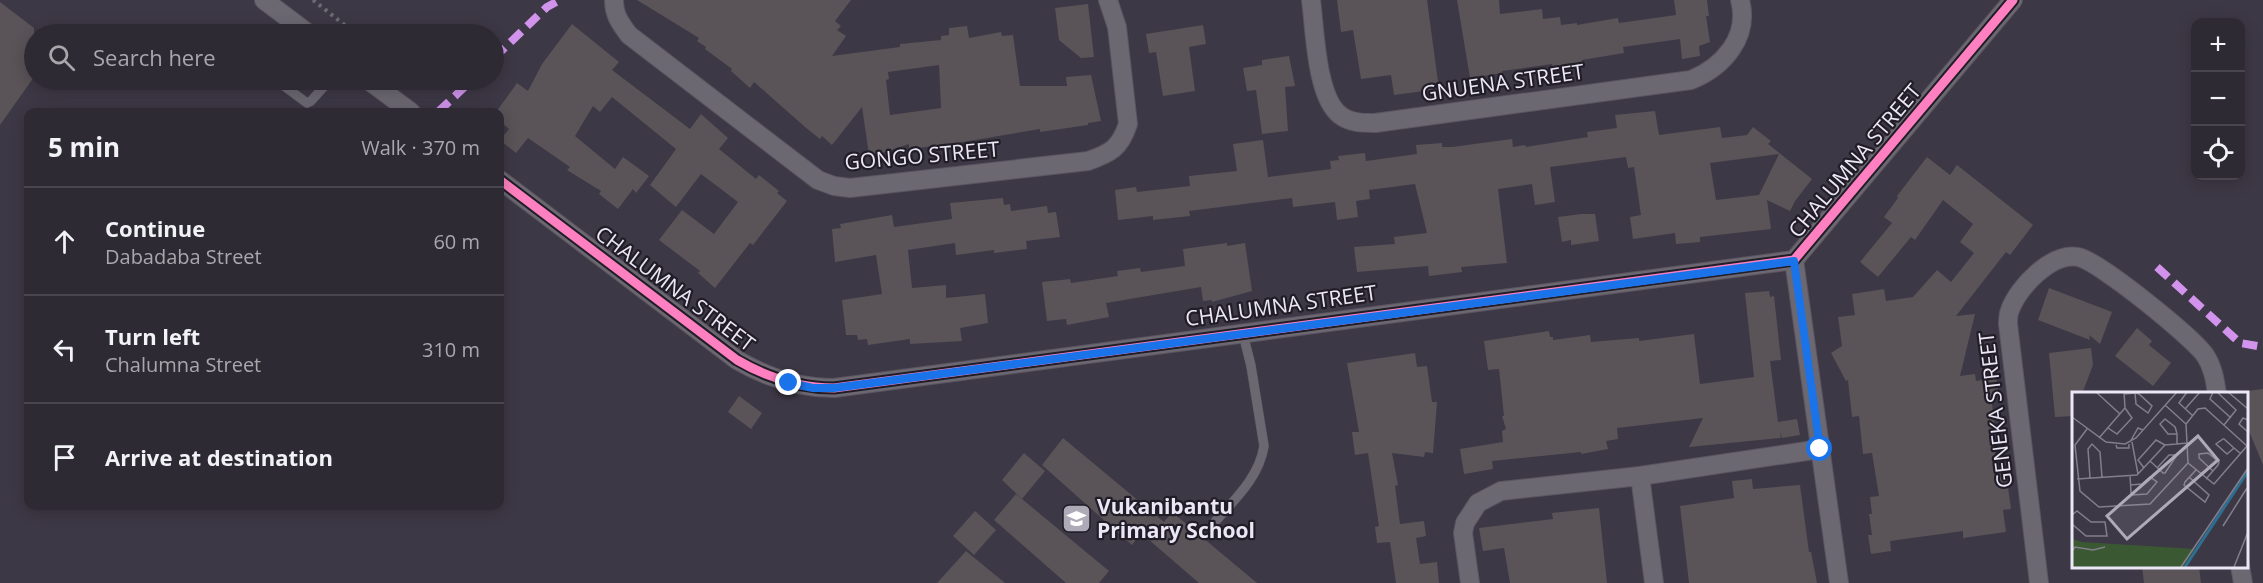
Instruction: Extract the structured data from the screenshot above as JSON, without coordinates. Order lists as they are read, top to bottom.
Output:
{
  "streets": {
    "street": [
      "GNUENA STREET",
      "GONGO STREET",
      "CHALUMNA STREET",
      "GENEKA STREET"
    ]
  },
  "places": {
    "school or university": ["Vukanibantu Primary School"]
  },
  "page": {
    "map_buttons": ["+", "−"],
    "search": "Search here",
    "heading": ["5 min", "Walk · 370 m"],
    "list": [
      ["Continue", "Dabadaba Street", "60 m"],
      ["Turn left", "Chalumna Street", "310 m"],
      "Arrive at destination"
    ]
  }
}
